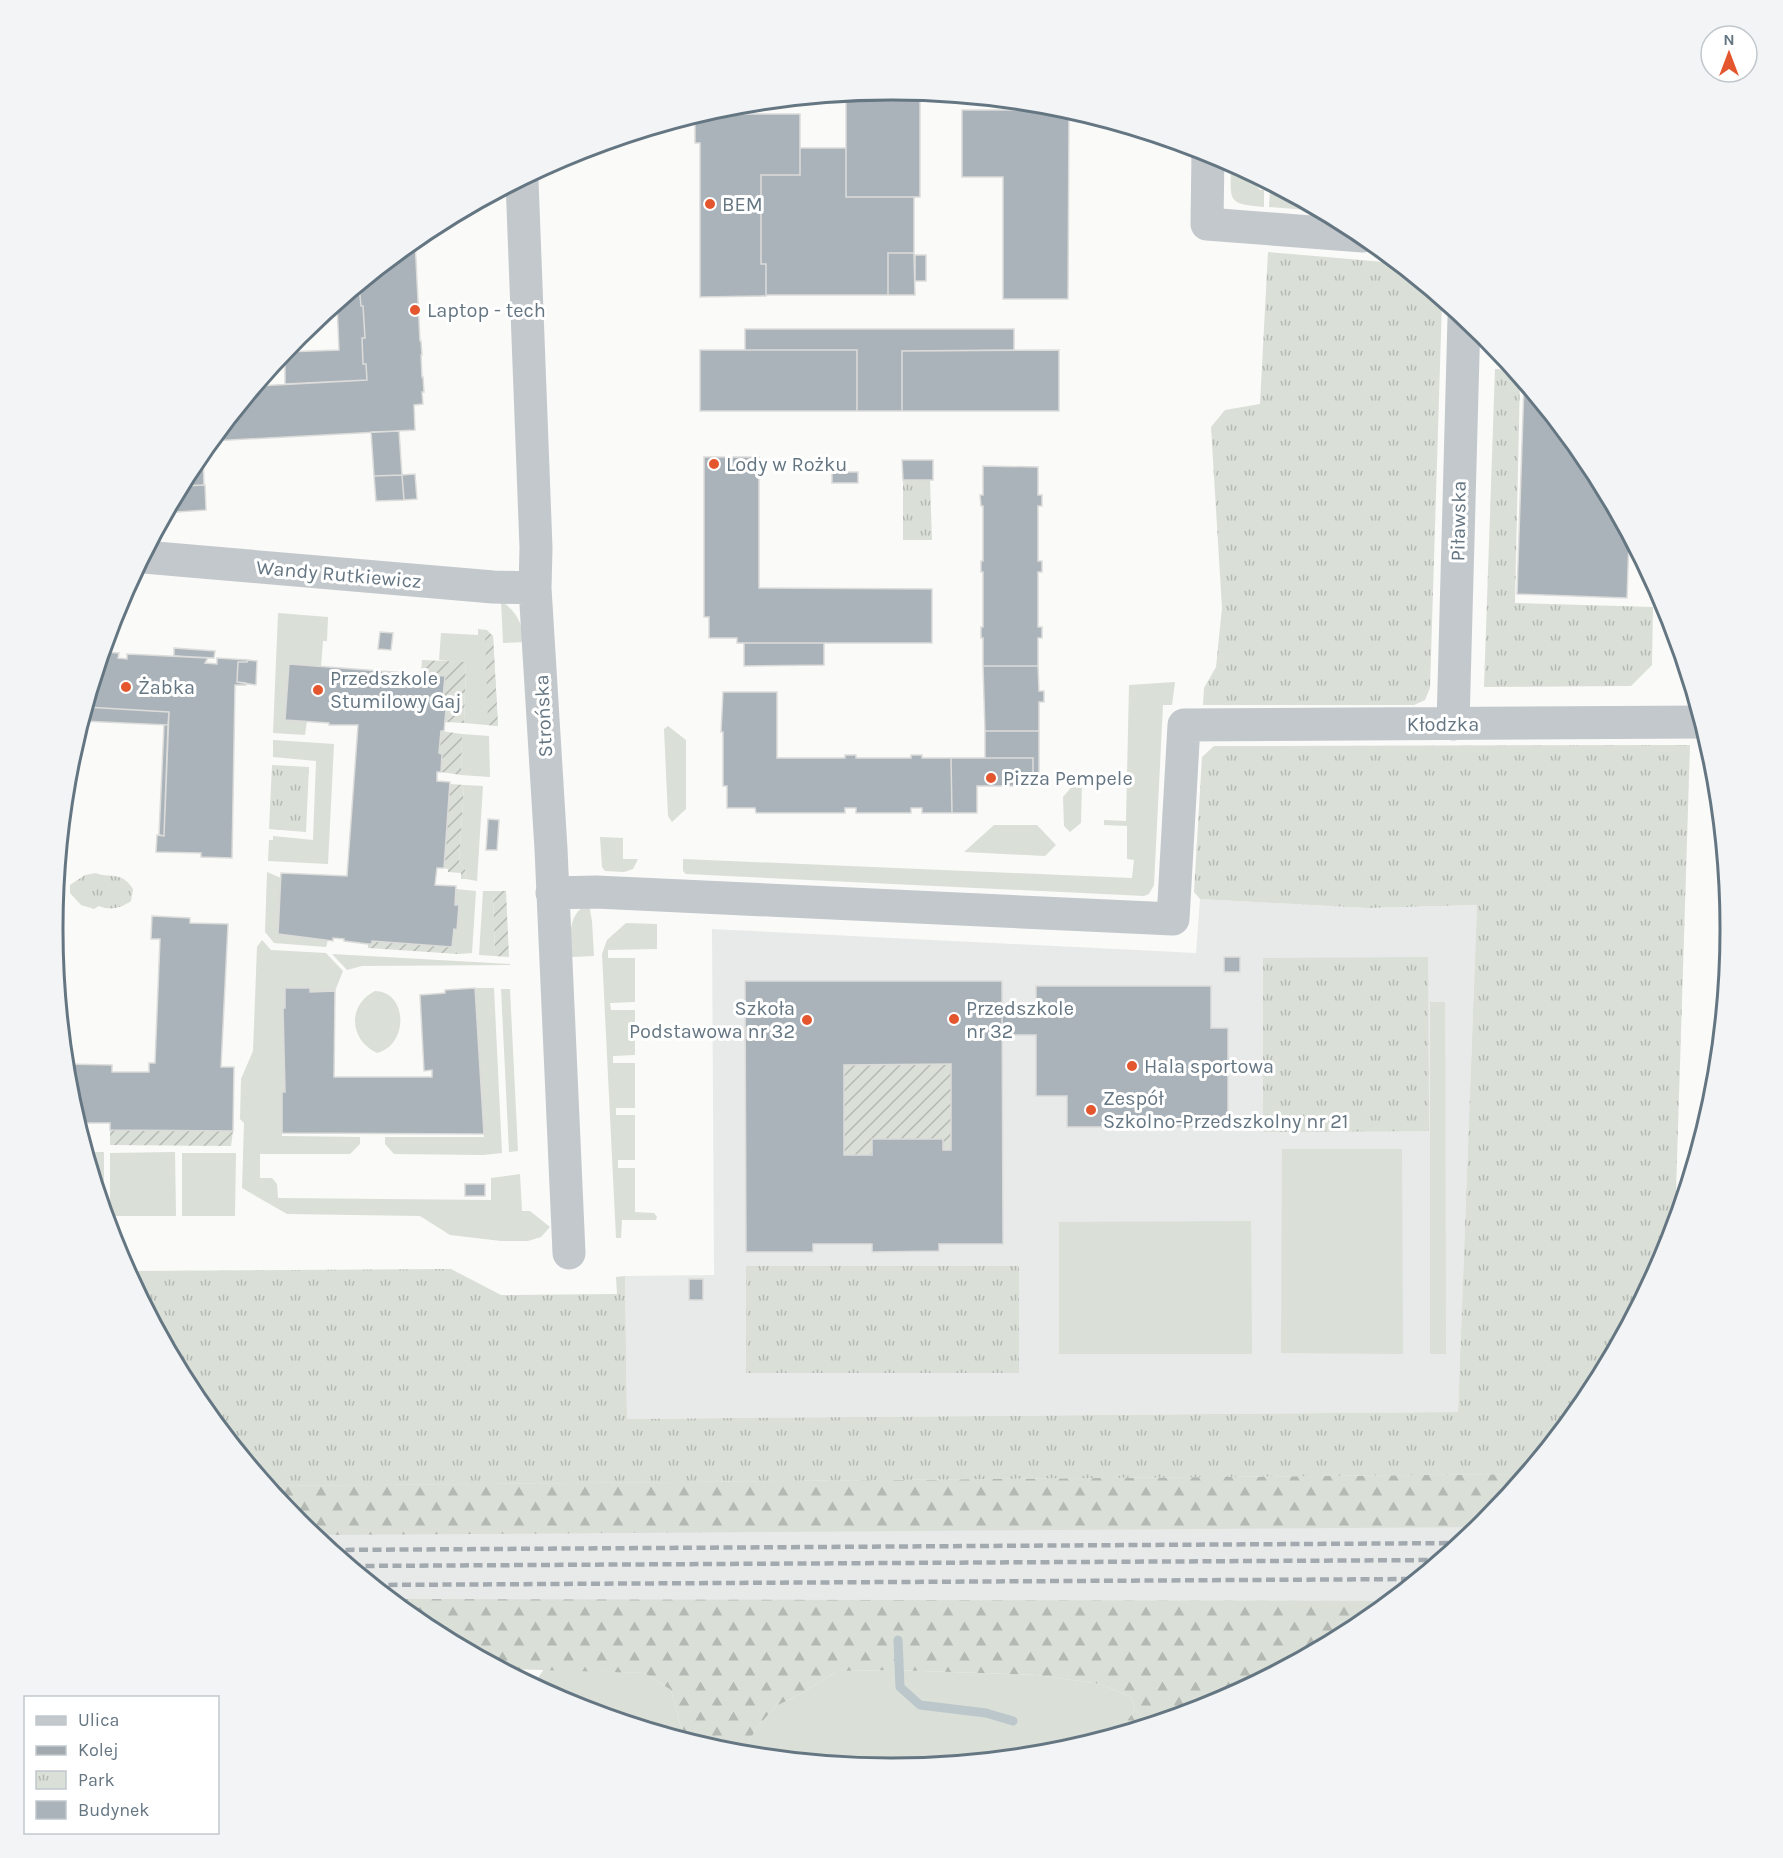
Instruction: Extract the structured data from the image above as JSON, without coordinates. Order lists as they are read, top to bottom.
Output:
{
  "streets": {
    "street": [
      "Piławska",
      "Wandy Rutkiewicz",
      "Strońska",
      "Kłodzka"
    ]
  },
  "crossings": [
    ["Piławska", "Kłodzka"],
    ["Wandy Rutkiewicz", "Strońska"],
    ["Strońska", "Kłodzka"]
  ],
  "places": [
    "BEM",
    "Laptop - tech",
    "Lody w Rożku",
    "Żabka",
    "Przedszkole Stumilowy Gaj",
    "Pizza Pempele",
    "Przedszkole nr 32",
    "Szkoła Podstawowa nr 32",
    "Hala sportowa",
    "Zespół Szkolno-Przedszkolny nr 21"
  ],
  "legend": [
    "Ulica",
    "Kolej",
    "Park",
    "Budynek"
  ],
  "north": "top"
}
